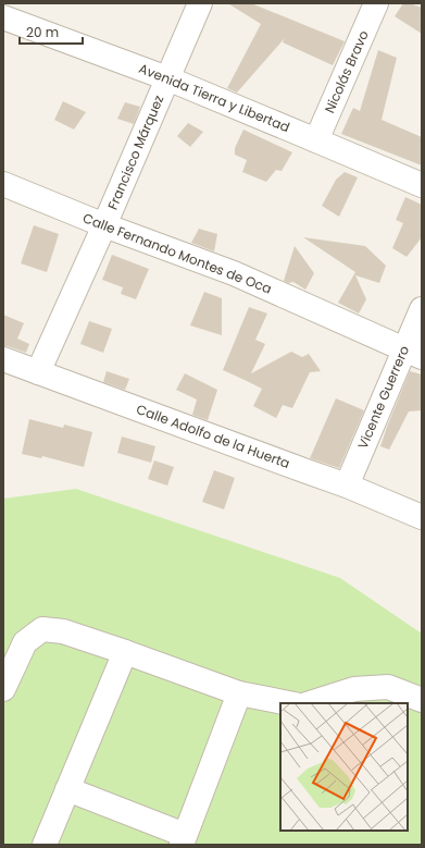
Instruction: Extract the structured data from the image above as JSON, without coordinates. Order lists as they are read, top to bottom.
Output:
{
  "streets": {
    "street": [
      "Nicolás Bravo",
      "Avenida Tierra y Libertad",
      "Francisco Márquez",
      "Calle Fernando Montes de Oca",
      "Vicente Guerrero",
      "Calle Adolfo de la Huerta"
    ]
  },
  "crossings": [
    ["Nicolás Bravo", "Avenida Tierra y Libertad"],
    ["Avenida Tierra y Libertad", "Francisco Márquez"],
    ["Francisco Márquez", "Calle Fernando Montes de Oca"],
    ["Francisco Márquez", "Calle Adolfo de la Huerta"],
    ["Calle Fernando Montes de Oca", "Vicente Guerrero"],
    ["Vicente Guerrero", "Calle Adolfo de la Huerta"]
  ],
  "scale_bar": "20 m"
}
